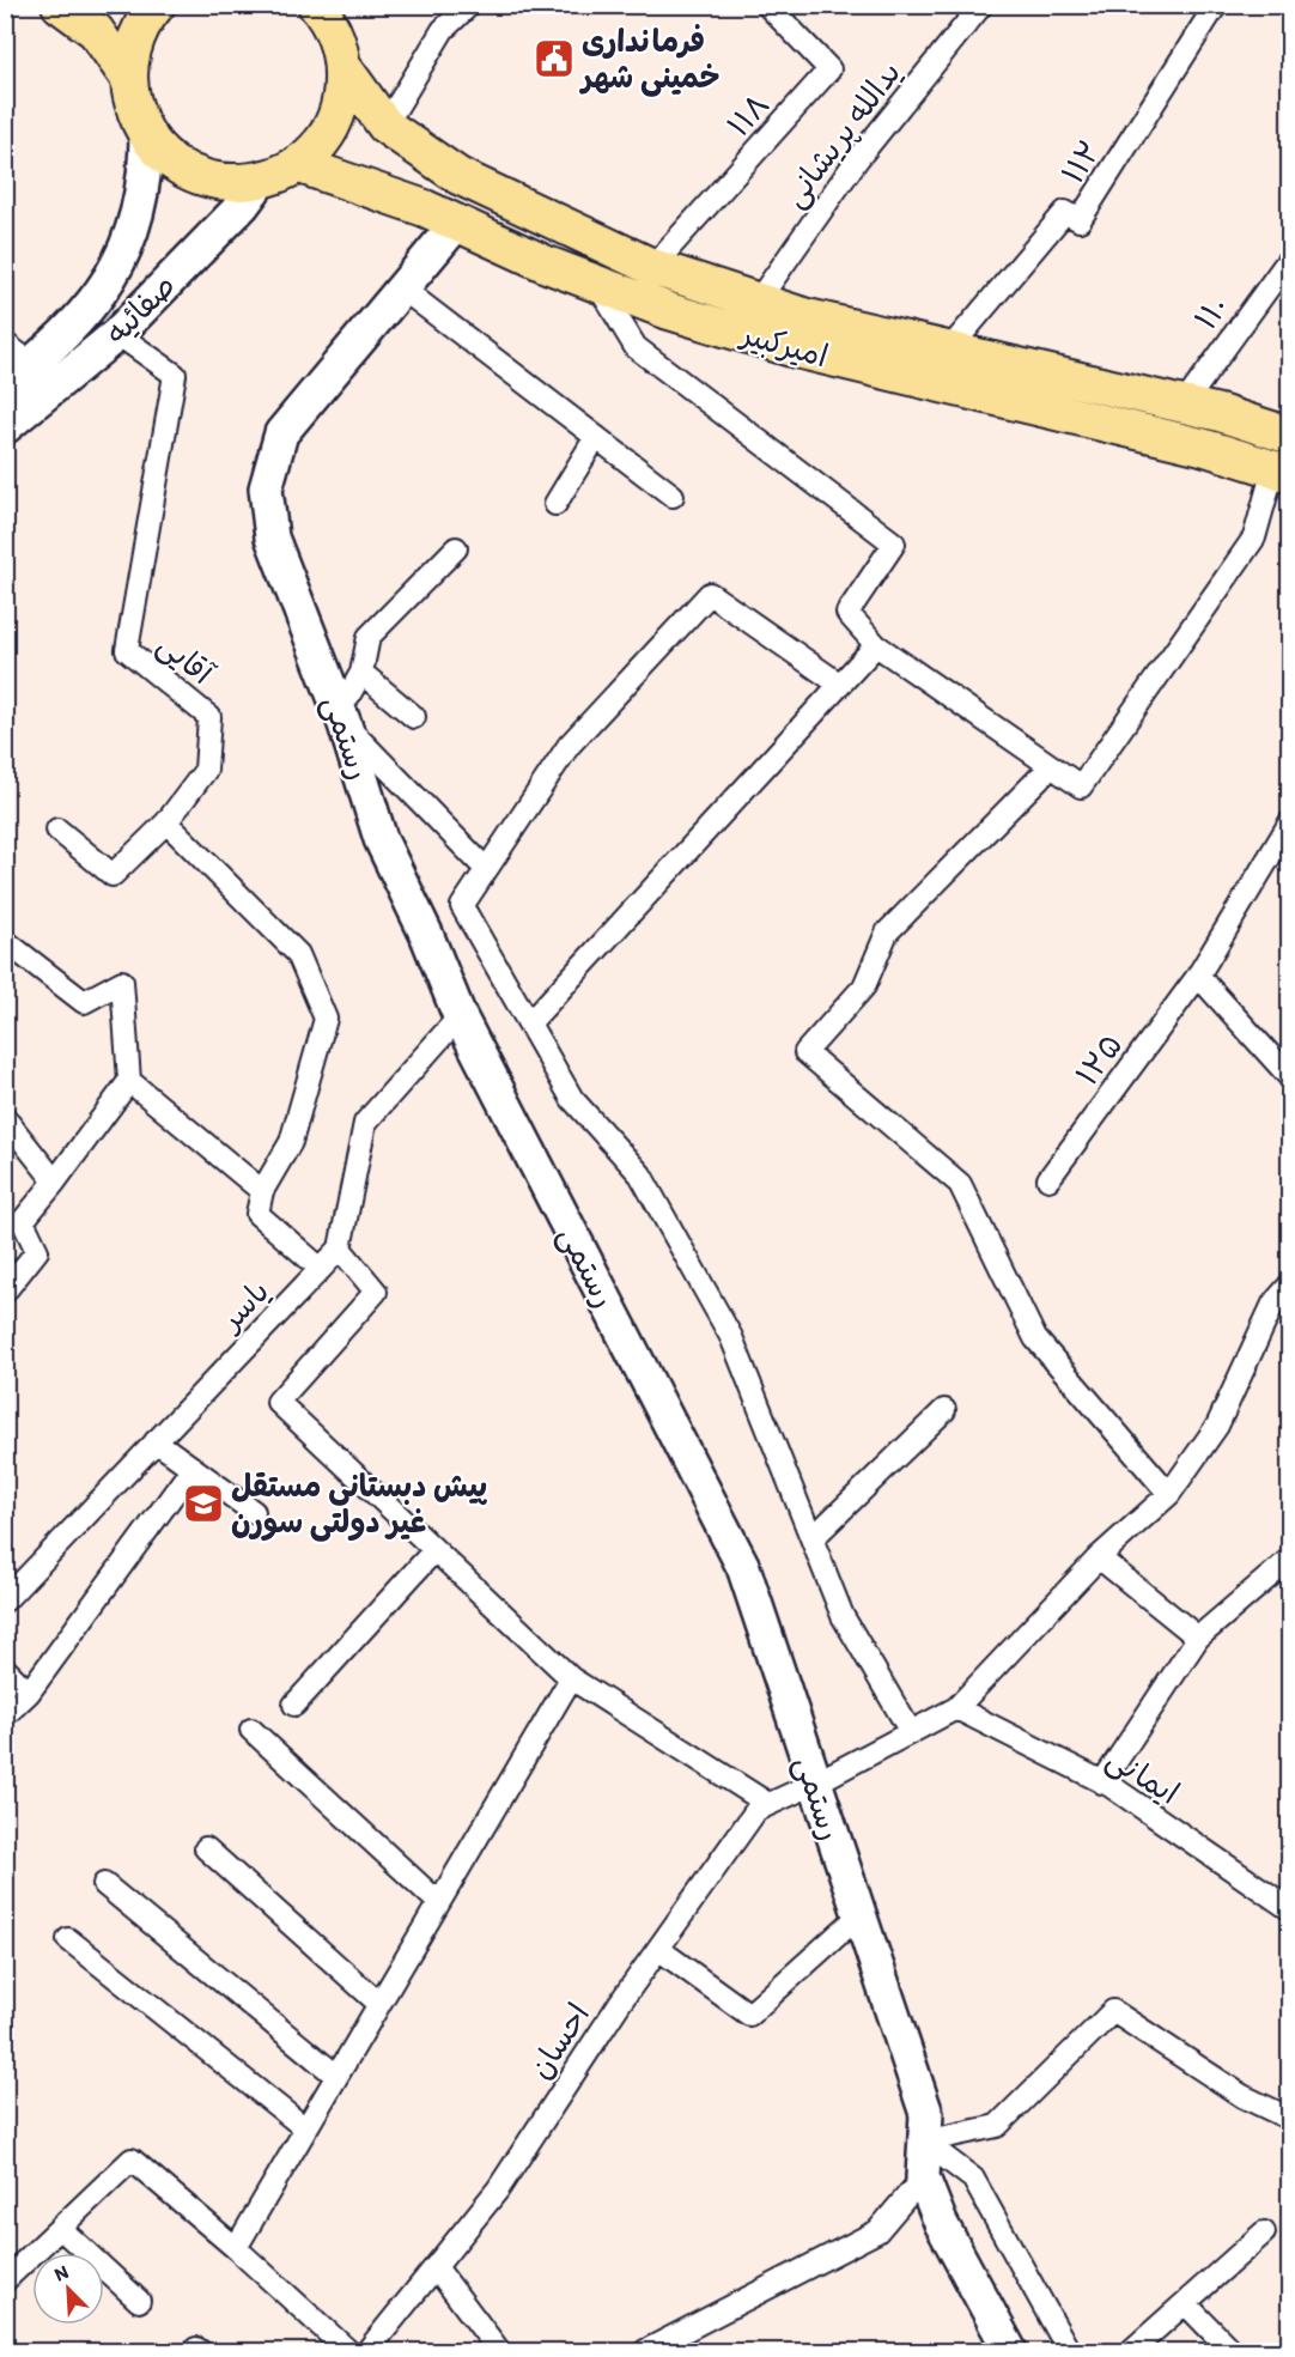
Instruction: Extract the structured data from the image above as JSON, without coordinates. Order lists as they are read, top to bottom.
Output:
{
  "streets": {
    "main road": ["امیرکبیر"],
    "street": [
      "۱۱۸",
      "یدالله پریشانی",
      "۱۱۲",
      "صفائیه",
      "۱۱۰",
      "آقایی",
      "رستمی",
      "۱۲۵",
      "یاسر",
      "ایمانی",
      "احسان"
    ]
  },
  "crossings": [
    ["۱۱۸", "امیرکبیر"],
    ["یدالله پریشانی", "امیرکبیر"],
    ["۱۱۲", "امیرکبیر"],
    ["صفائیه", "آقایی"],
    ["۱۱۰", "امیرکبیر"],
    ["امیرکبیر", "رستمی"],
    ["رستمی", "احسان"],
    ["ایمانی", "احسان"]
  ],
  "places": {
    "public building": ["فرمانداری خمینی شهر"],
    "school or university": ["پیش دبستانی مستقل غیر دولتی سورن"]
  },
  "north": "top left"
}
